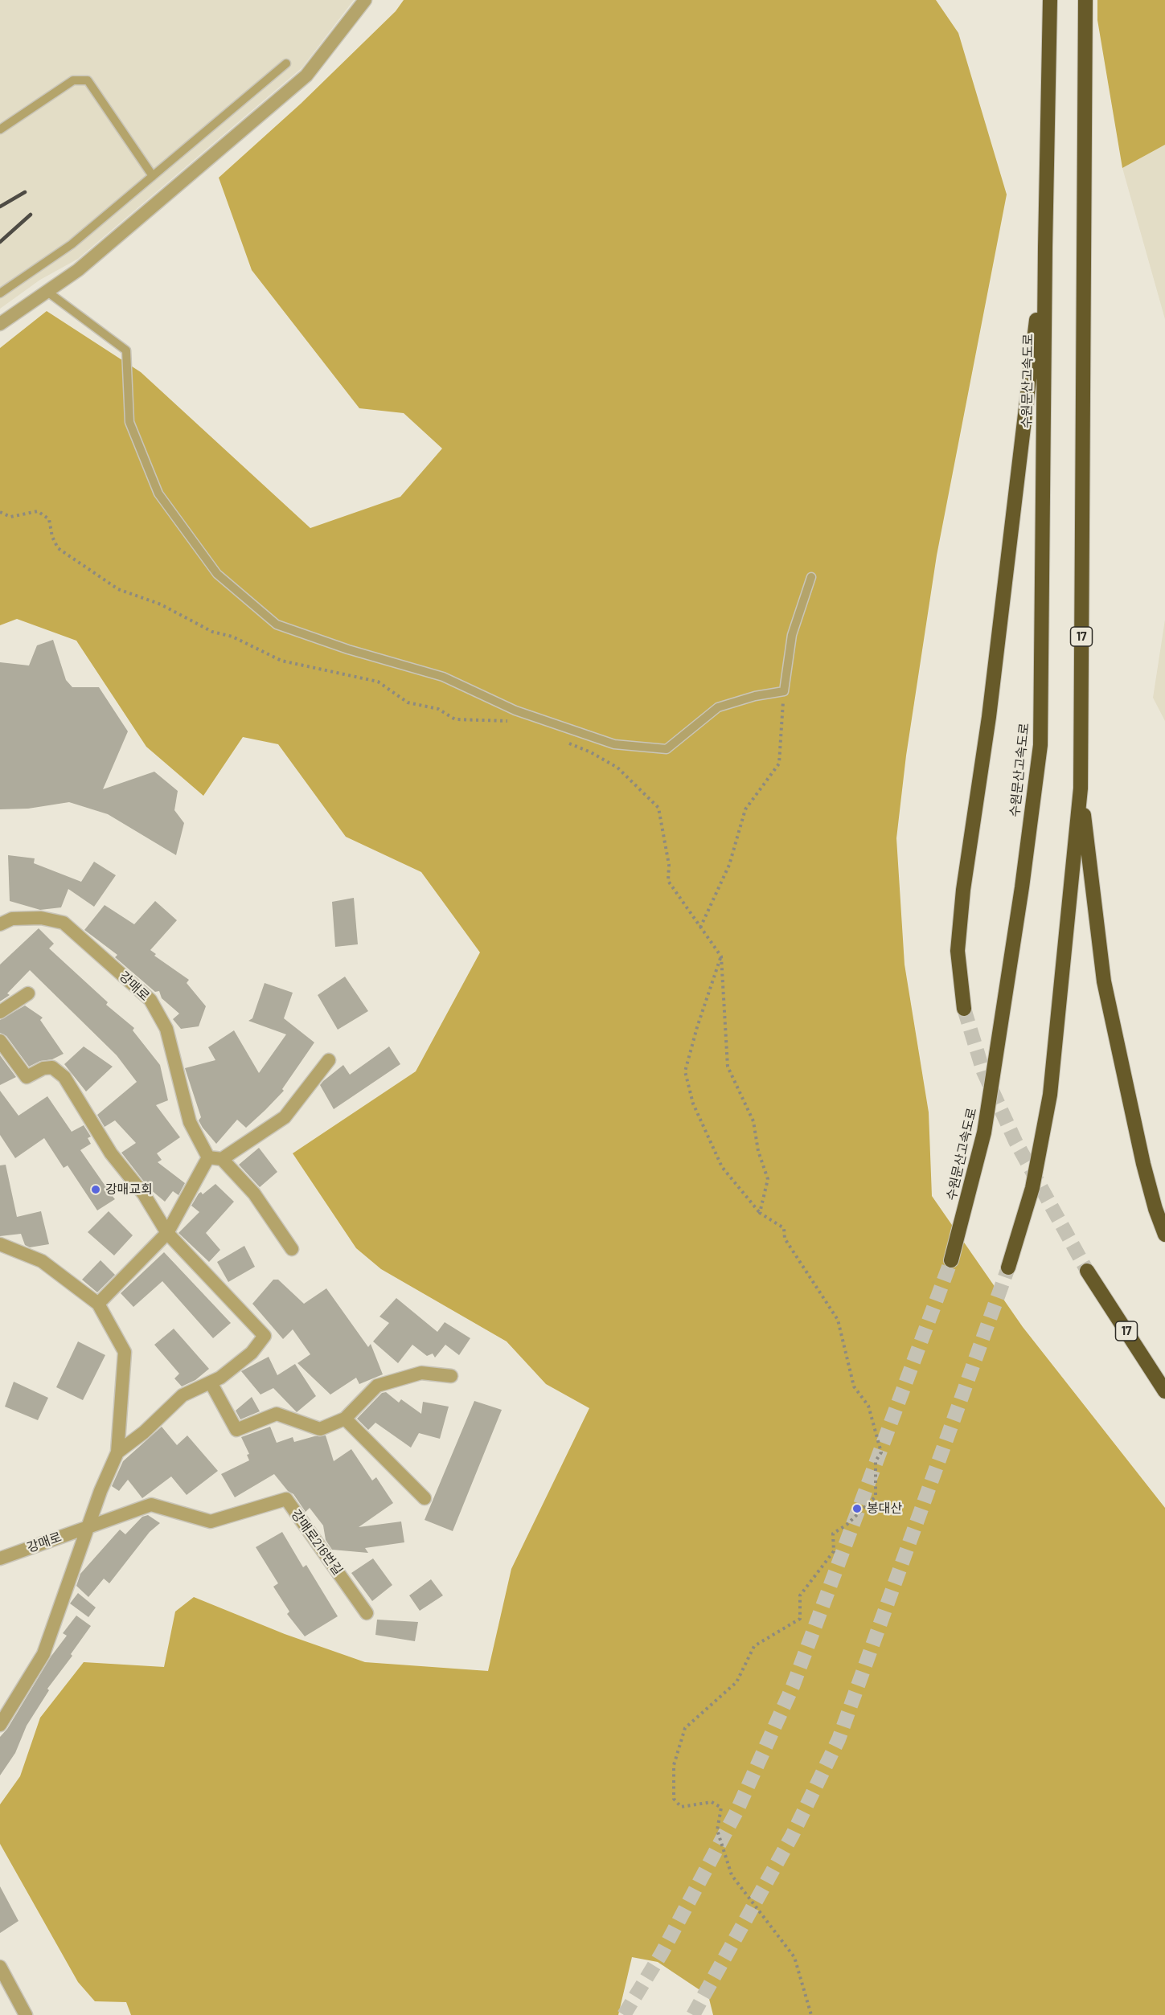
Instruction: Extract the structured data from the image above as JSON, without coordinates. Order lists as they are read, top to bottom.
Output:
{
  "streets": {
    "highway": ["수원문산고속도로", "17"],
    "street": ["강매로", "강매로216번길"]
  },
  "crossings": [
    ["강매로", "강매로216번길"]
  ],
  "places": ["강매교회", "봉대산"]
}
